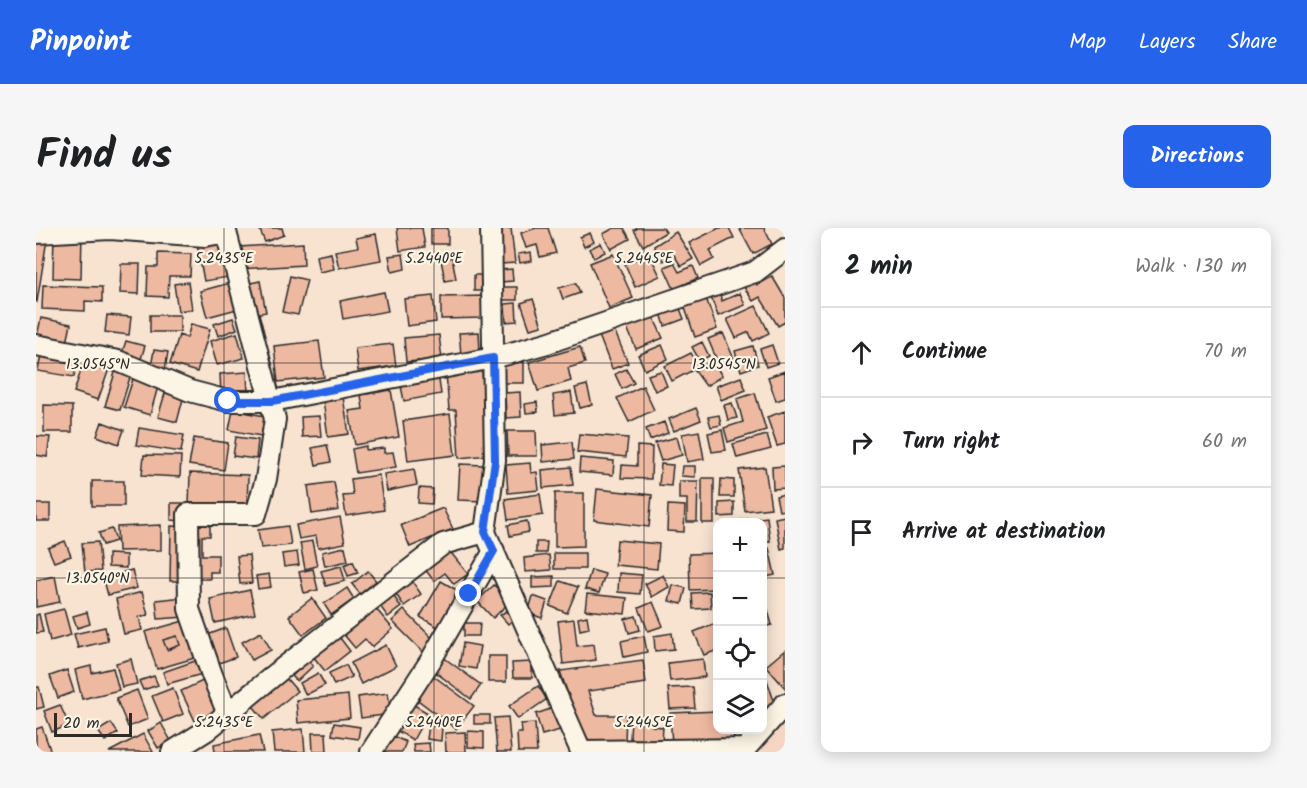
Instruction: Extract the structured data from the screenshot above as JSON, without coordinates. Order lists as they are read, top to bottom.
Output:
{
  "scale_bar": "20 m",
  "page": {
    "header": "Pinpoint",
    "nav": ["Map", "Layers", "Share"],
    "title": "Find us",
    "buttons": "Directions",
    "heading": ["2 min", "Walk · 130 m"],
    "list": [
      ["Continue", "70 m"],
      ["Turn right", "60 m"],
      "Arrive at destination"
    ],
    "map_buttons": ["+", "−"],
    "scale": "20 m"
  },
  "coordinates": [
    "5.2435°E",
    "5.2440°E",
    "5.2445°E",
    "13.0545°N",
    "13.0540°N"
  ]
}
